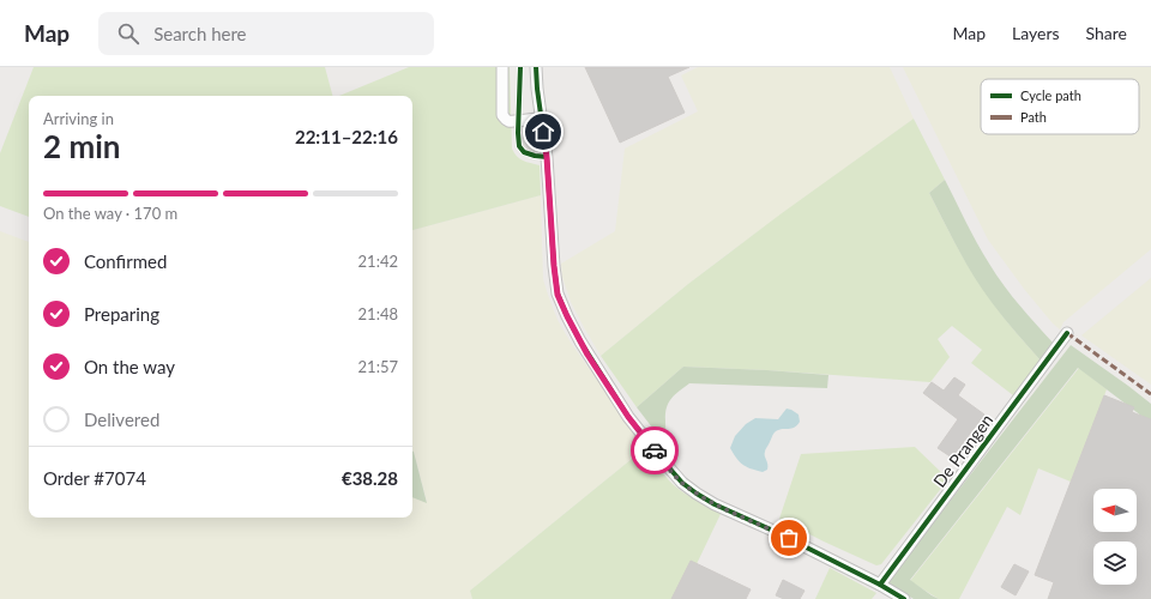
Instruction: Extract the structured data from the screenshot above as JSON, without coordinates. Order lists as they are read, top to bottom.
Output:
{
  "streets": {
    "street": ["De Prangen"]
  },
  "legend": ["Cycle path", "Path"],
  "north": "left",
  "page": {
    "header": "Map",
    "search": "Search here",
    "nav": ["Map", "Layers", "Share"],
    "heading": ["2 min", "Arriving in", "22:11–22:16"],
    "panel": ["Order #7074", "€38.28"],
    "bar": "On the way · 170 m",
    "list": [
      ["Confirmed", "21:42"],
      ["Preparing", "21:48"],
      ["On the way", "21:57"],
      "Delivered"
    ]
  }
}
